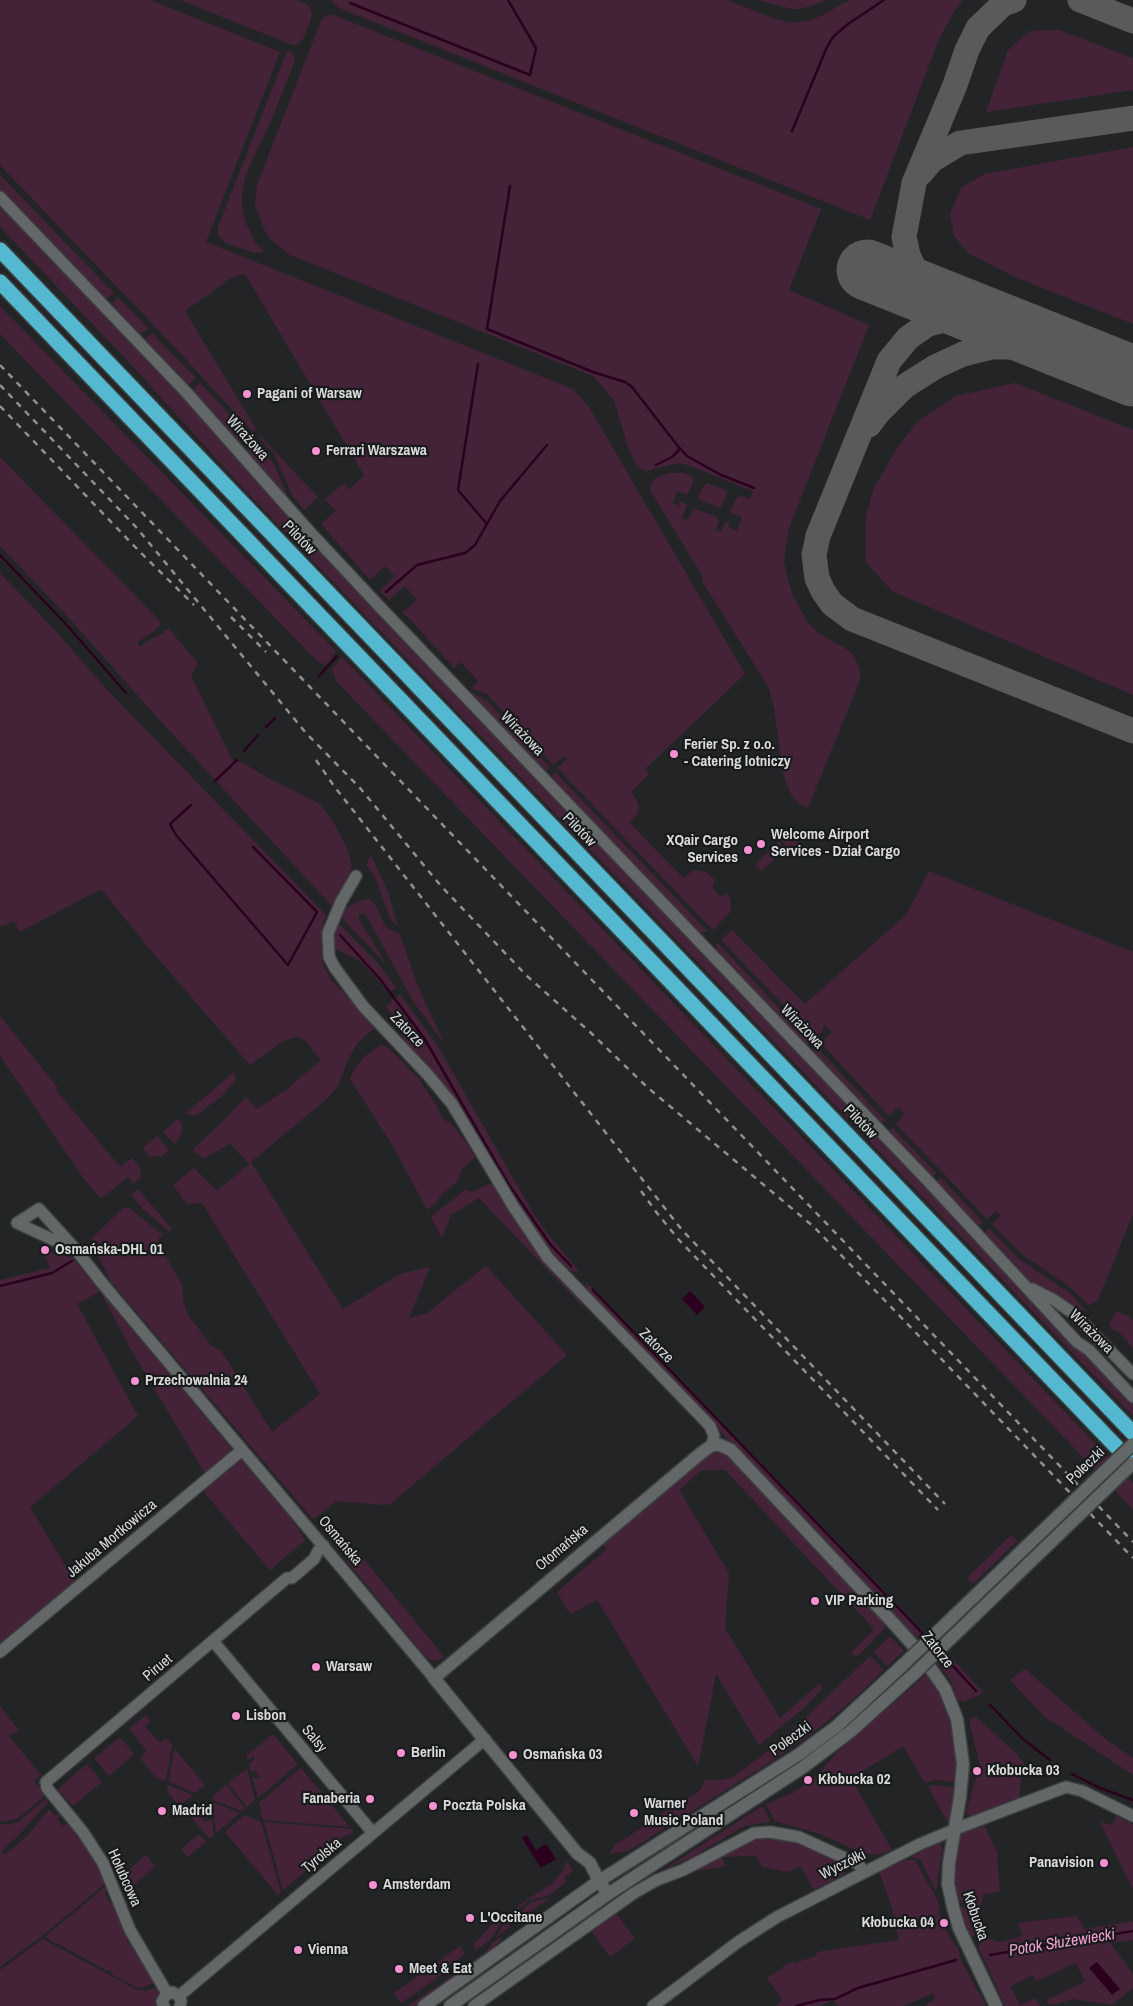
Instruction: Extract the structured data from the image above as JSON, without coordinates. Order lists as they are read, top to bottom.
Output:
{
  "streets": {
    "highway": ["Pilotów"],
    "main road": [
      "Zatorze",
      "Poleczki",
      "Osmańska",
      "Otomańska",
      "Kłobucka"
    ],
    "street": [
      "Wirażowa",
      "Jakuba Mortkowicza",
      "Piruet",
      "Salsy",
      "Tyrolska",
      "Wyczółki",
      "Hołubcowa"
    ]
  },
  "crossings": [
    ["Zatorze", "Otomańska"],
    ["Zatorze", "Wyczółki"],
    ["Zatorze", "Kłobucka"],
    ["Poleczki", "Osmańska"],
    ["Jakuba Mortkowicza", "Osmańska"],
    ["Osmańska", "Otomańska"],
    ["Osmańska", "Piruet"],
    ["Osmańska", "Tyrolska"],
    ["Piruet", "Salsy"],
    ["Piruet", "Hołubcowa"],
    ["Salsy", "Tyrolska"],
    ["Wyczółki", "Kłobucka"]
  ],
  "water": ["Potok Służewiecki"],
  "places": [
    "Pagani of Warsaw",
    "Ferrari Warszawa",
    "Ferier Sp. z o.o. - Catering lotniczy",
    "Welcome Airport Services - Dział Cargo",
    "XQair Cargo Services",
    "Osmańska-DHL 01",
    "Przechowalnia 24",
    "VIP Parking",
    "Warsaw",
    "Lisbon",
    "Berlin",
    "Osmańska 03",
    "Kłobucka 03",
    "Kłobucka 02",
    "Fanaberia",
    "Poczta Polska",
    "Madrid",
    "Warner Music Poland",
    "Panavision",
    "Amsterdam",
    "L'Occitane",
    "Kłobucka 04",
    "Vienna",
    "Meet & Eat"
  ]
}
